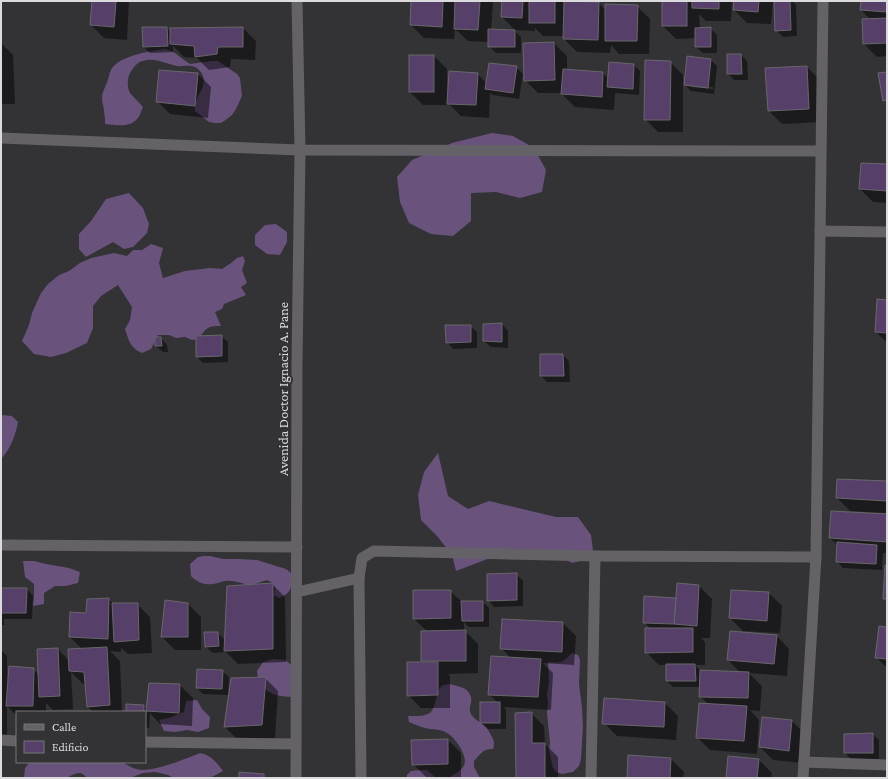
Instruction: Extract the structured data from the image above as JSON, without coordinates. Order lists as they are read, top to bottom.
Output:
{
  "streets": {
    "street": ["Avenida Doctor Ignacio A. Pane"]
  },
  "legend": ["Calle", "Edificio"]
}
